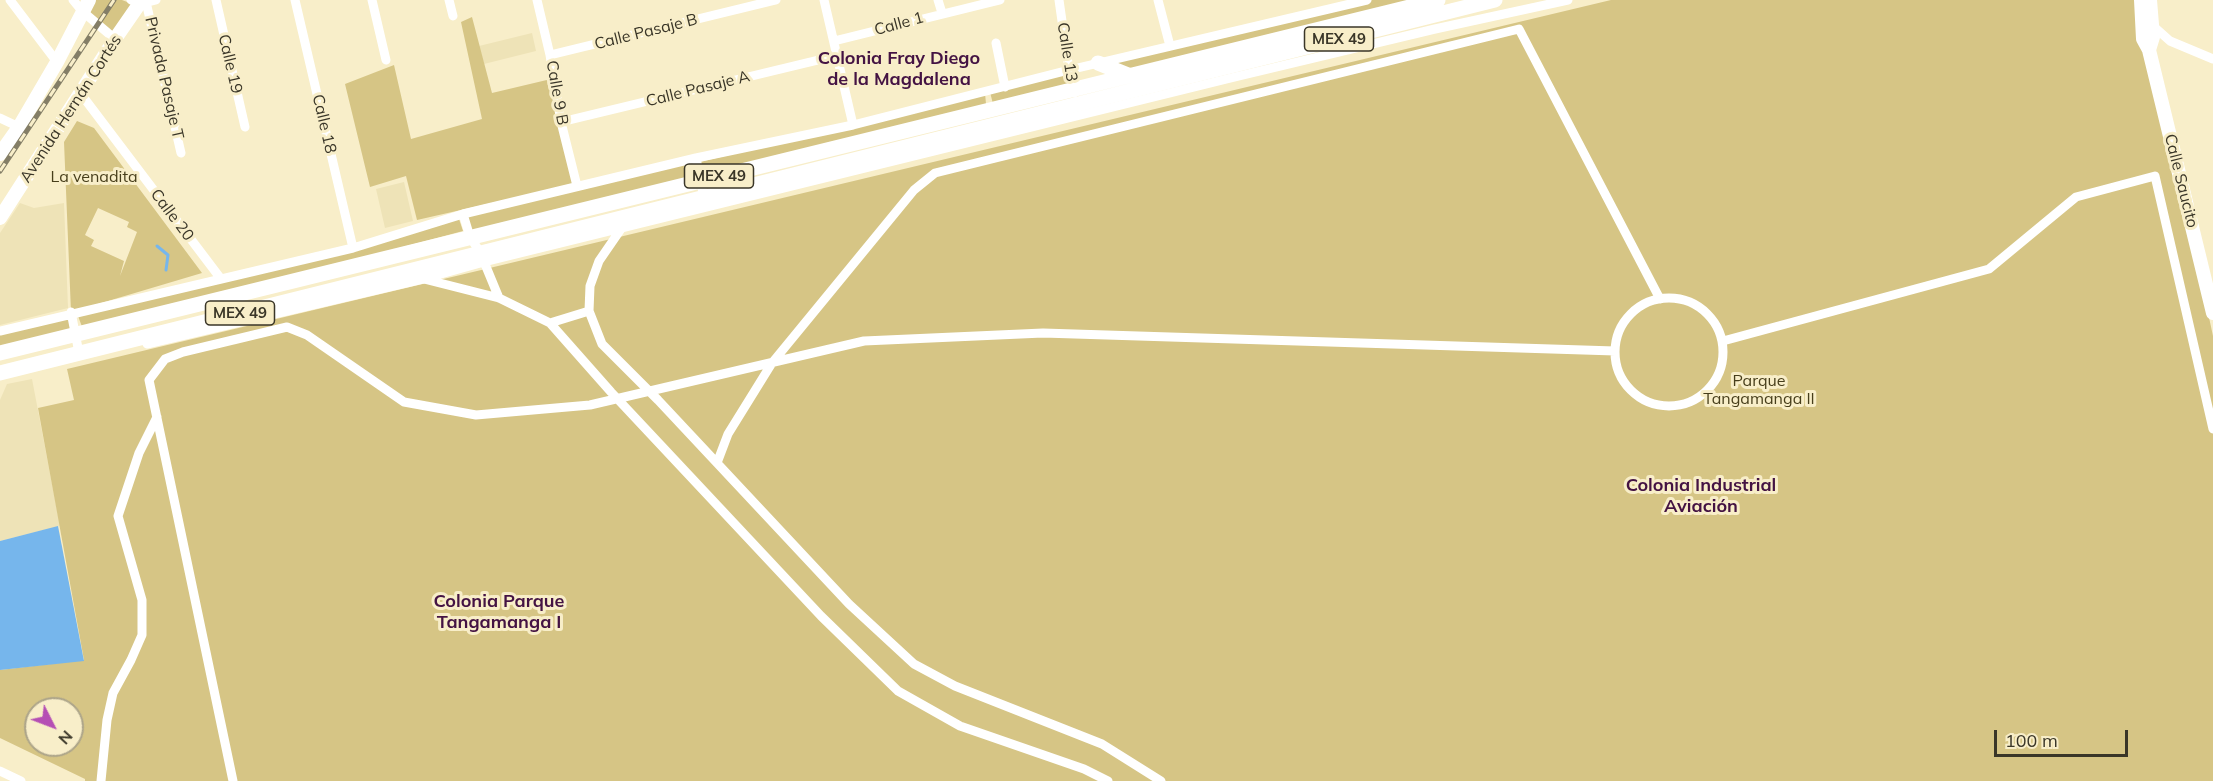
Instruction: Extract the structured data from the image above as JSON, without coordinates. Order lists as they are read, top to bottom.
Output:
{
  "streets": {
    "main road": ["MEX 49", "Avenida Hernán Cortés", "Calle Saucito"],
    "street": [
      "Calle 1",
      "Calle Pasaje B",
      "Calle 13",
      "Calle 19",
      "Privada Pasaje T",
      "Calle Pasaje A",
      "Calle 9 B",
      "Calle 18",
      "Calle 20"
    ]
  },
  "crossings": [
    ["Calle Pasaje B", "Calle 9 B"],
    ["MEX 49", "Calle 13"],
    ["Privada Pasaje T", "Avenida Hernán Cortés"],
    ["Calle Pasaje A", "Calle 9 B"],
    ["Avenida Hernán Cortés", "Calle 20"]
  ],
  "districts": ["Colonia Fray Diego de la Magdalena", "Colonia Industrial Aviación", "Colonia Parque Tangamanga I"],
  "parks": ["La venadita", "Parque Tangamanga II"],
  "scale_bar": "100 m",
  "north": "bottom right"
}
